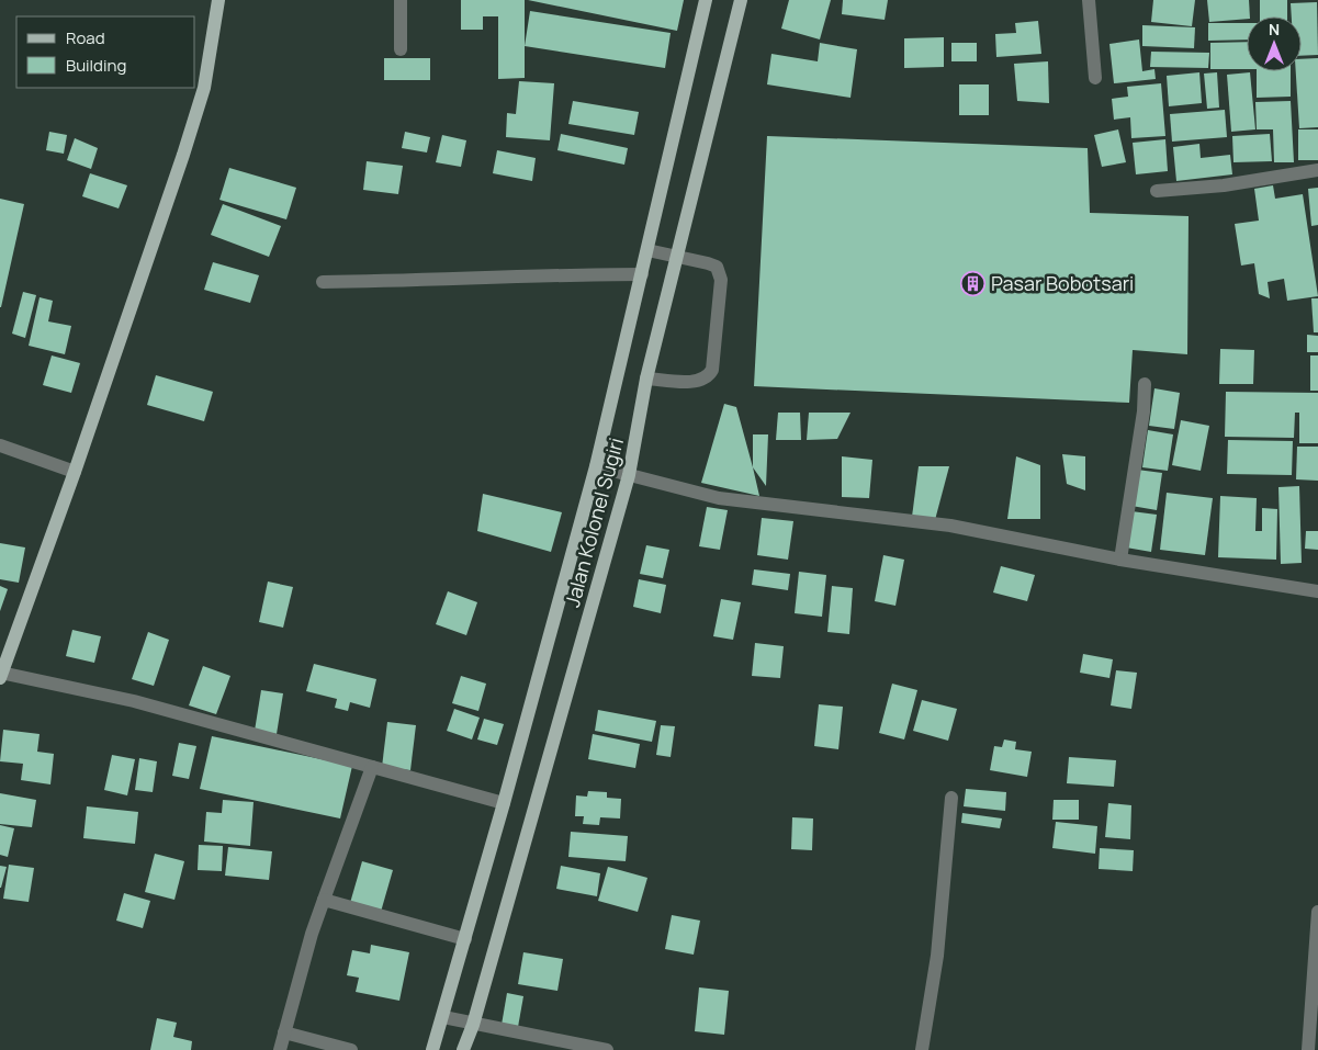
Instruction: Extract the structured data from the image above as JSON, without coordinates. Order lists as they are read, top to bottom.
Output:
{
  "streets": {
    "main road": ["Jalan Kolonel Sugiri"]
  },
  "places": {
    "building": ["Pasar Bobotsari"]
  },
  "legend": ["Road", "Building"],
  "north": "top"
}
